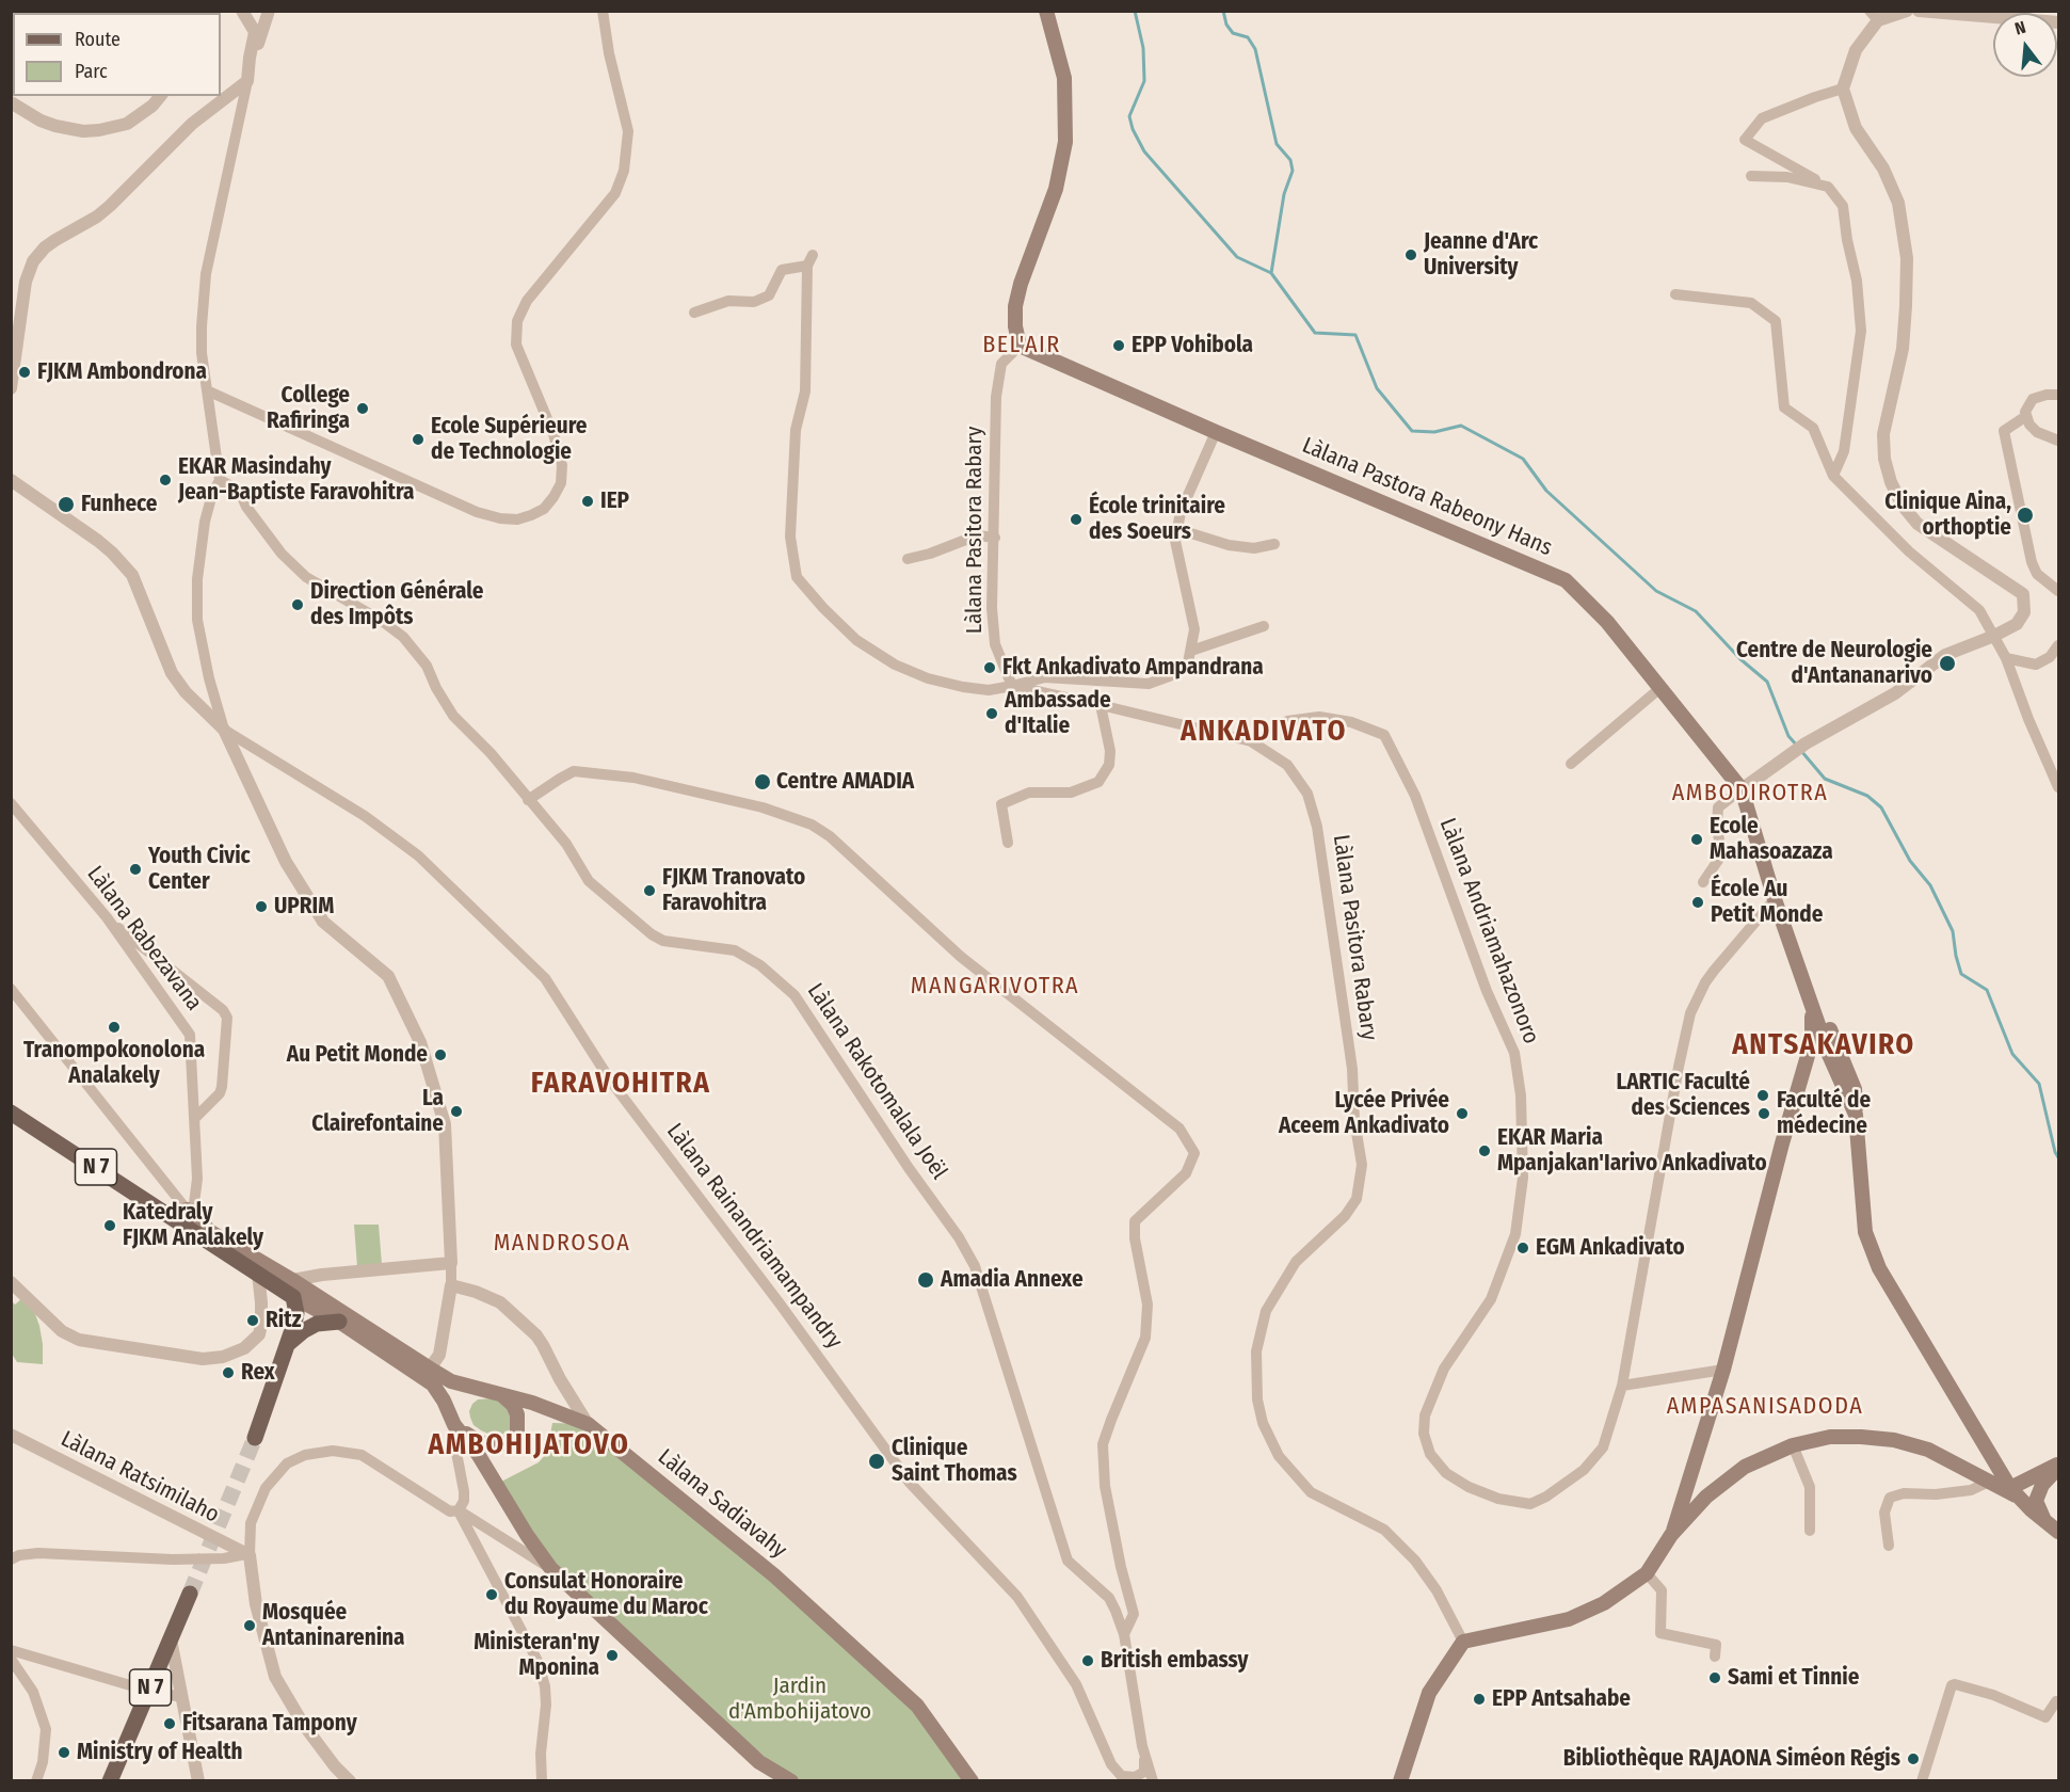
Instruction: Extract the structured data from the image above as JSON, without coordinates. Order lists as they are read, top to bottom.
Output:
{
  "streets": {
    "main road": ["Làlana Pastora Rabeony Hans", "N 7", "Làlana Sadiavahy"],
    "street": [
      "Làlana Pasitora Rabary",
      "Làlana Andriamahazonoro",
      "Làlana Rabezavana",
      "Làlana Rakotomalala Joël",
      "Làlana Rainandriamampandry",
      "Làlana Ratsimilaho"
    ]
  },
  "crossings": [
    ["Làlana Pastora Rabeony Hans", "Làlana Pasitora Rabary"],
    ["Làlana Pasitora Rabary", "Làlana Andriamahazonoro"],
    ["Làlana Rabezavana", "N 7"],
    ["N 7", "Làlana Sadiavahy"]
  ],
  "districts": [
    "BEL'AIR",
    "ANKADIVATO",
    "AMBODIROTRA",
    "MANGARIVOTRA",
    "ANTSAKAVIRO",
    "FARAVOHITRA",
    "MANDROSOA",
    "AMPASANISADODA",
    "AMBOHIJATOVO"
  ],
  "parks": ["Jardin d'Ambohijatovo"],
  "places": [
    "Jeanne d'Arc University",
    "EPP Vohibola",
    "FJKM Ambondrona",
    "College Rafiringa",
    "Ecole Supérieure de Technologie",
    "EKAR Masindahy Jean-Baptiste Faravohitra",
    "IEP",
    "Funhece",
    "Clinique Aina, orthoptie",
    "École trinitaire des Soeurs",
    "Direction Générale des Impôts",
    "Centre de Neurologie d'Antananarivo",
    "Fkt Ankadivato Ampandrana",
    "Ambassade d'Italie",
    "Centre AMADIA",
    "Ecole Mahasoazaza",
    "Youth Civic Center",
    "FJKM Tranovato Faravohitra",
    "École Au Petit Monde",
    "UPRIM",
    "Tranompokonolona Analakely",
    "Au Petit Monde",
    "LARTIC Faculté des Sciences",
    "La Clairefontaine",
    "Lycée Privée Aceem Ankadivato",
    "Faculté de médecine",
    "EKAR Maria Mpanjakan'Iarivo Ankadivato",
    "Katedraly FJKM Analakely",
    "EGM Ankadivato",
    "Amadia Annexe",
    "Ritz",
    "Rex",
    "Clinique Saint Thomas",
    "Consulat Honoraire du Royaume du Maroc",
    "Mosquée Antaninarenina",
    "Ministeran'ny Mponina",
    "British embassy",
    "Sami et Tinnie",
    "EPP Antsahabe",
    "Fitsarana Tampony",
    "Ministry of Health",
    "Bibliothèque RAJAONA Siméon Régis"
  ],
  "legend": ["Route", "Parc"],
  "north": "top"
}
